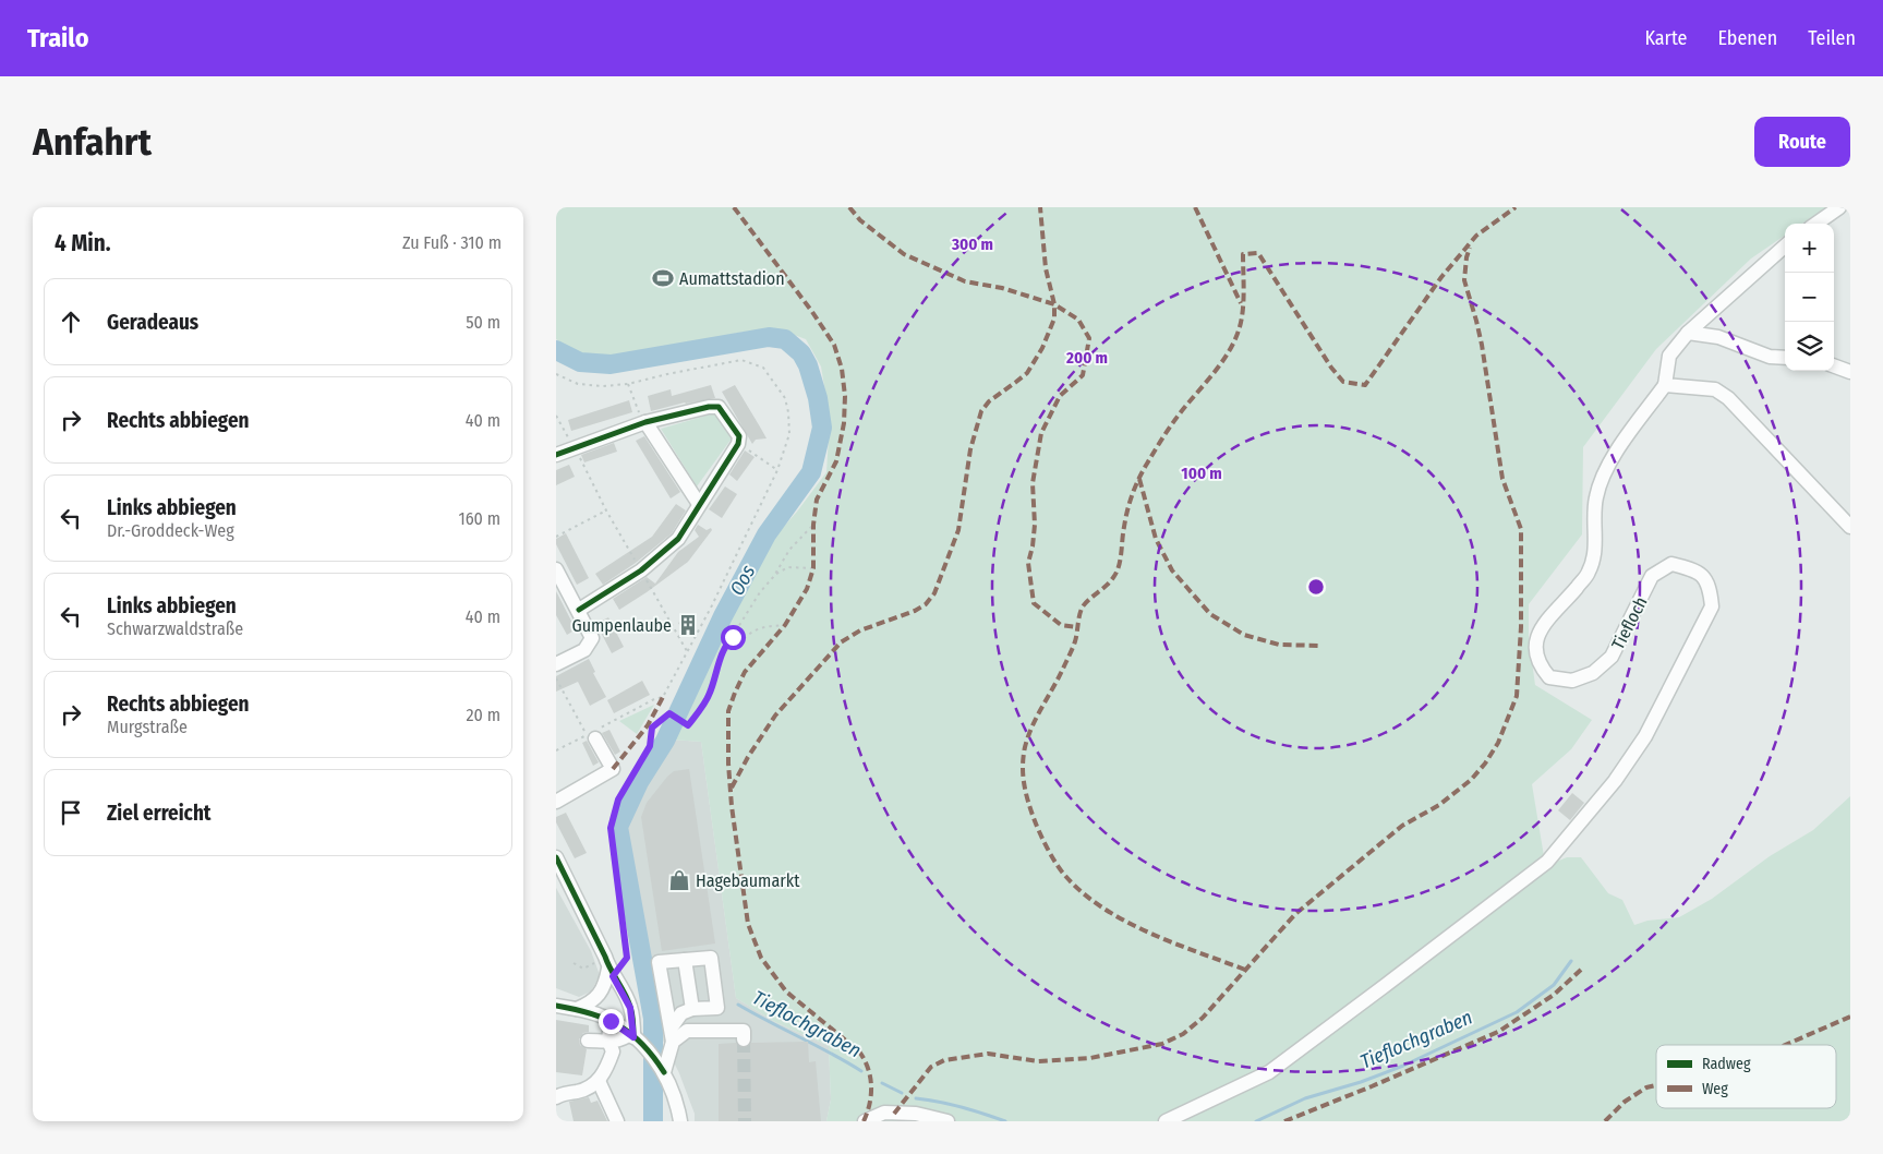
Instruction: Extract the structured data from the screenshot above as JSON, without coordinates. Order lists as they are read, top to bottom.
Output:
{
  "streets": {
    "street": ["Tiefloch"]
  },
  "water": ["Oos", "Tieflochgraben"],
  "places": {
    "sports": ["Aumattstadion"],
    "building": ["Gumpenlaube"],
    "shop": ["Hagebaumarkt"]
  },
  "legend": ["Radweg", "Weg"],
  "page": {
    "header": "Trailo",
    "nav": ["Karte", "Ebenen", "Teilen"],
    "buttons": "Route",
    "title": "Anfahrt",
    "heading": ["4 Min.", "Zu Fuß · 310 m"],
    "map_buttons": ["+", "−"],
    "list": [
      ["Geradeaus", "50 m"],
      ["Rechts abbiegen", "40 m"],
      ["Links abbiegen", "Dr.-Groddeck-Weg", "160 m"],
      ["Links abbiegen", "Schwarzwaldstraße", "40 m"],
      ["Rechts abbiegen", "Murgstraße", "20 m"],
      "Ziel erreicht"
    ]
  },
  "rings": ["300 m", "200 m", "100 m"]
}
